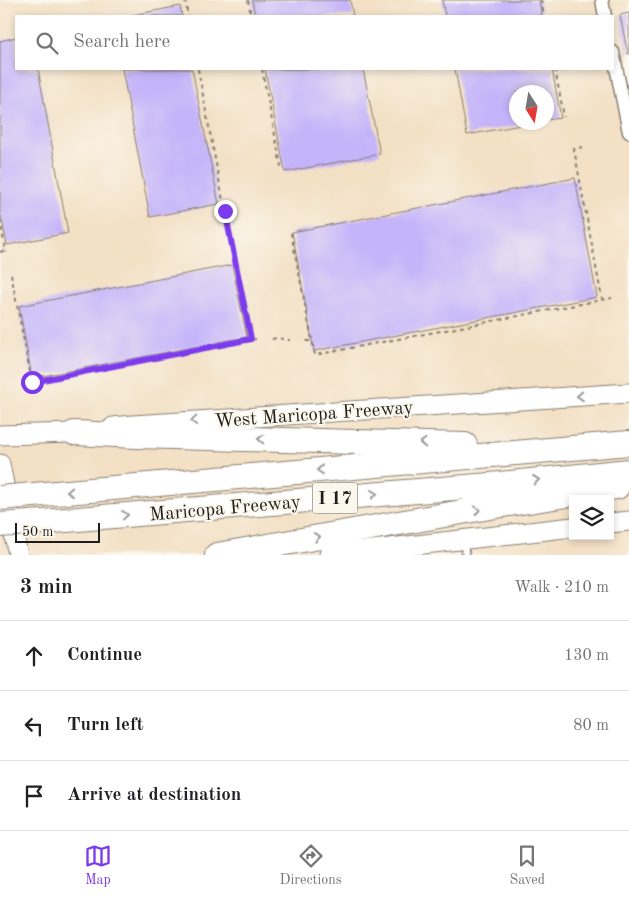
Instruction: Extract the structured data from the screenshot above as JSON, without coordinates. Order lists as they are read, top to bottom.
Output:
{
  "streets": {
    "highway": ["I 17", "Maricopa Freeway"],
    "main road": ["West Maricopa Freeway"]
  },
  "scale_bar": "50 m",
  "north": "bottom",
  "page": {
    "search": "Search here",
    "scale": "50 m",
    "heading": ["3 min", "Walk · 210 m"],
    "list": [
      ["Continue", "130 m"],
      ["Turn left", "80 m"],
      "Arrive at destination"
    ],
    "nav": ["Map", "Directions", "Saved"]
  }
}
